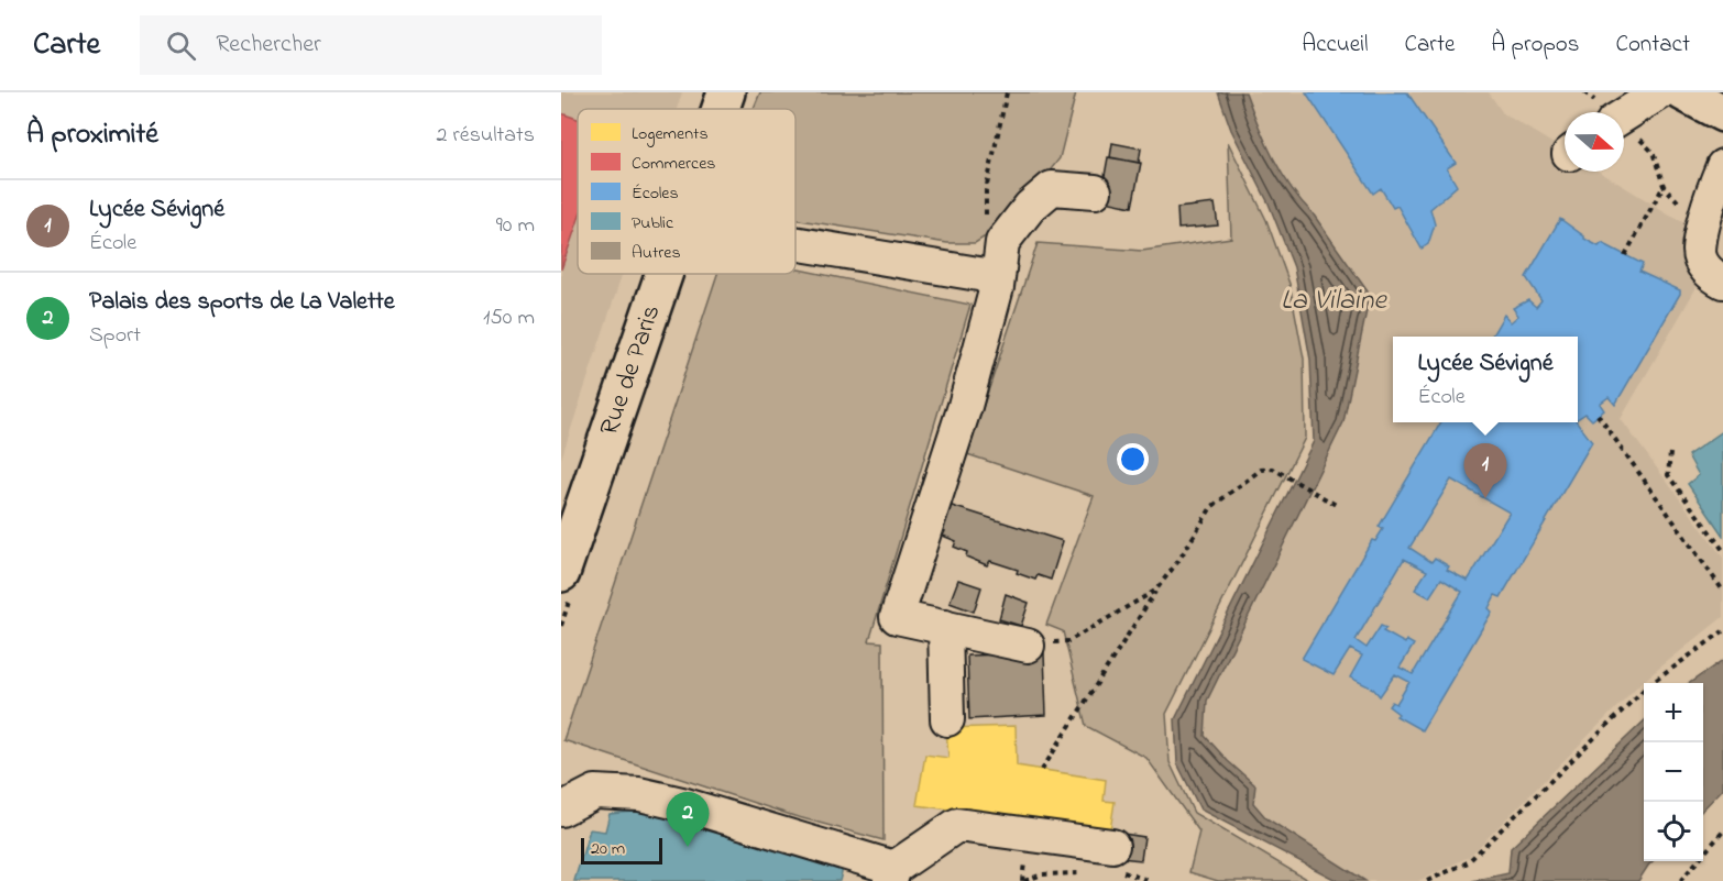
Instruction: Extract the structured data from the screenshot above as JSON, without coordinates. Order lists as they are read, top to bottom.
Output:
{
  "streets": {
    "main road": ["Rue de Paris"]
  },
  "water": ["La Vilaine"],
  "legend": [
    "Logements",
    "Commerces",
    "Écoles",
    "Public",
    "Autres"
  ],
  "scale_bar": "20 m",
  "north": "right",
  "page": {
    "header": "Carte",
    "search": "Rechercher",
    "nav": [
      "Accueil",
      "Carte",
      "À propos",
      "Contact"
    ],
    "heading": ["À proximité", "2 résultats"],
    "list": [
      {
        "mark": "1",
        "name": "Lycée Sévigné",
        "note": "École",
        "value": "90 m"
      },
      {
        "mark": "2",
        "name": "Palais des sports de La Valette",
        "note": "Sport",
        "value": "150 m"
      }
    ],
    "popup": ["Lycée Sévigné", "École"],
    "pins": ["1", "2"],
    "map_buttons": ["+", "−"],
    "scale": "20 m"
  }
}
